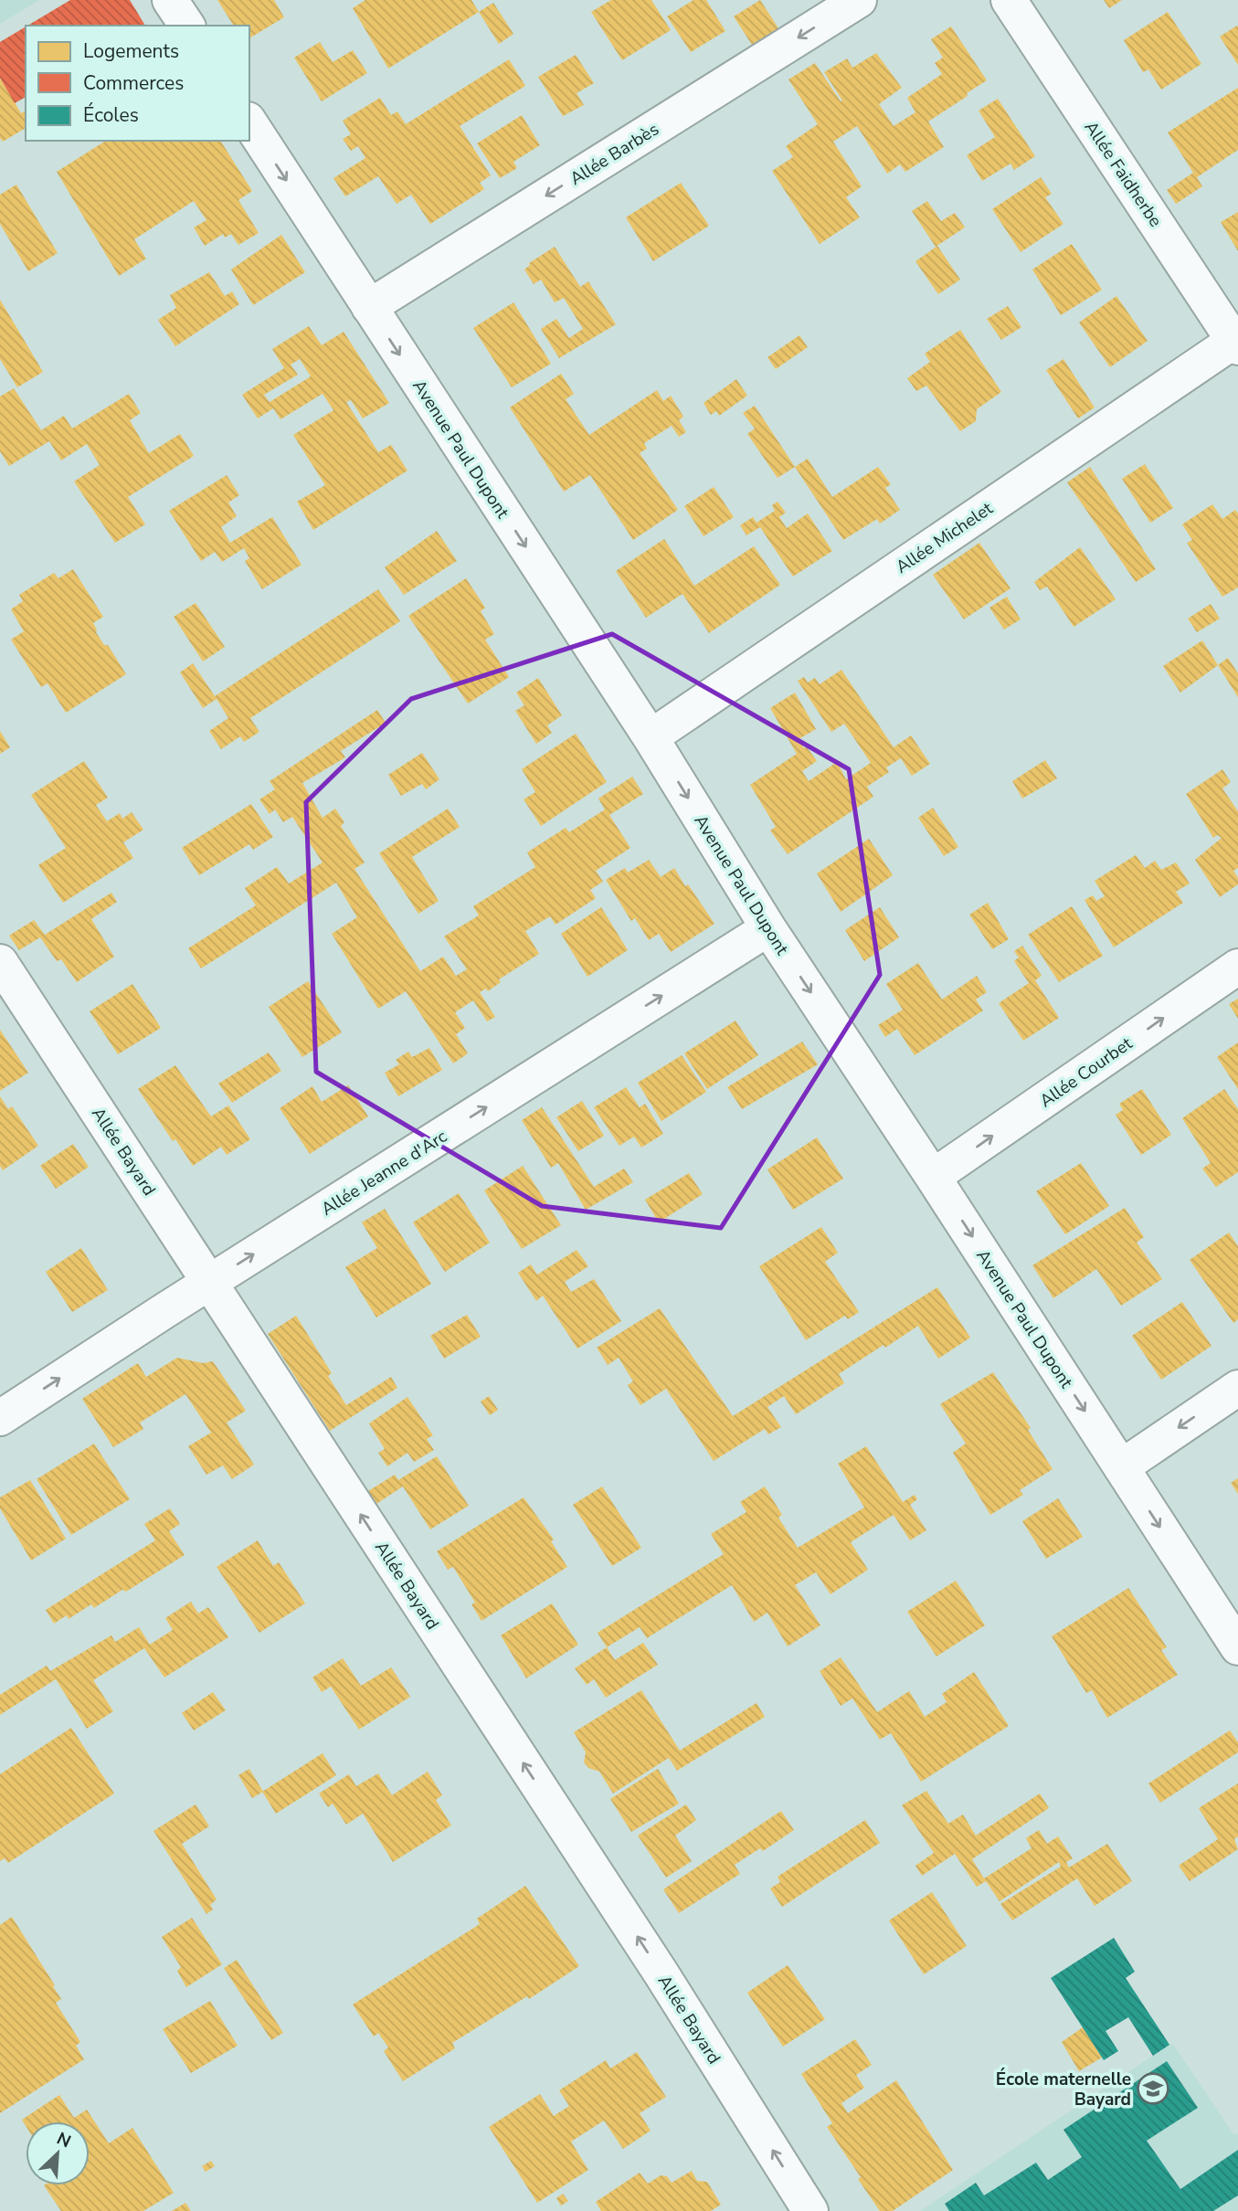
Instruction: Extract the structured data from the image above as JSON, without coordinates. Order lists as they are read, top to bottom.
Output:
{
  "streets": {
    "street": [
      "Allée Barbès",
      "Allée Faidherbe",
      "Avenue Paul Dupont",
      "Allée Michelet",
      "Allée Courbet",
      "Allée Bayard",
      "Allée Jeanne d'Arc"
    ]
  },
  "crossings": [
    ["Allée Barbès", "Avenue Paul Dupont"],
    ["Allée Faidherbe", "Allée Michelet"],
    ["Avenue Paul Dupont", "Allée Michelet"],
    ["Avenue Paul Dupont", "Allée Courbet"],
    ["Avenue Paul Dupont", "Allée Jeanne d'Arc"],
    ["Allée Bayard", "Allée Jeanne d'Arc"]
  ],
  "one_way": [
    "Allée Barbès",
    "Avenue Paul Dupont",
    "Allée Courbet",
    "Allée Bayard",
    "Allée Jeanne d'Arc"
  ],
  "places": {
    "school or university": ["École maternelle Bayard"]
  },
  "legend": ["Logements", "Commerces", "Écoles"],
  "north": "top right"
}
